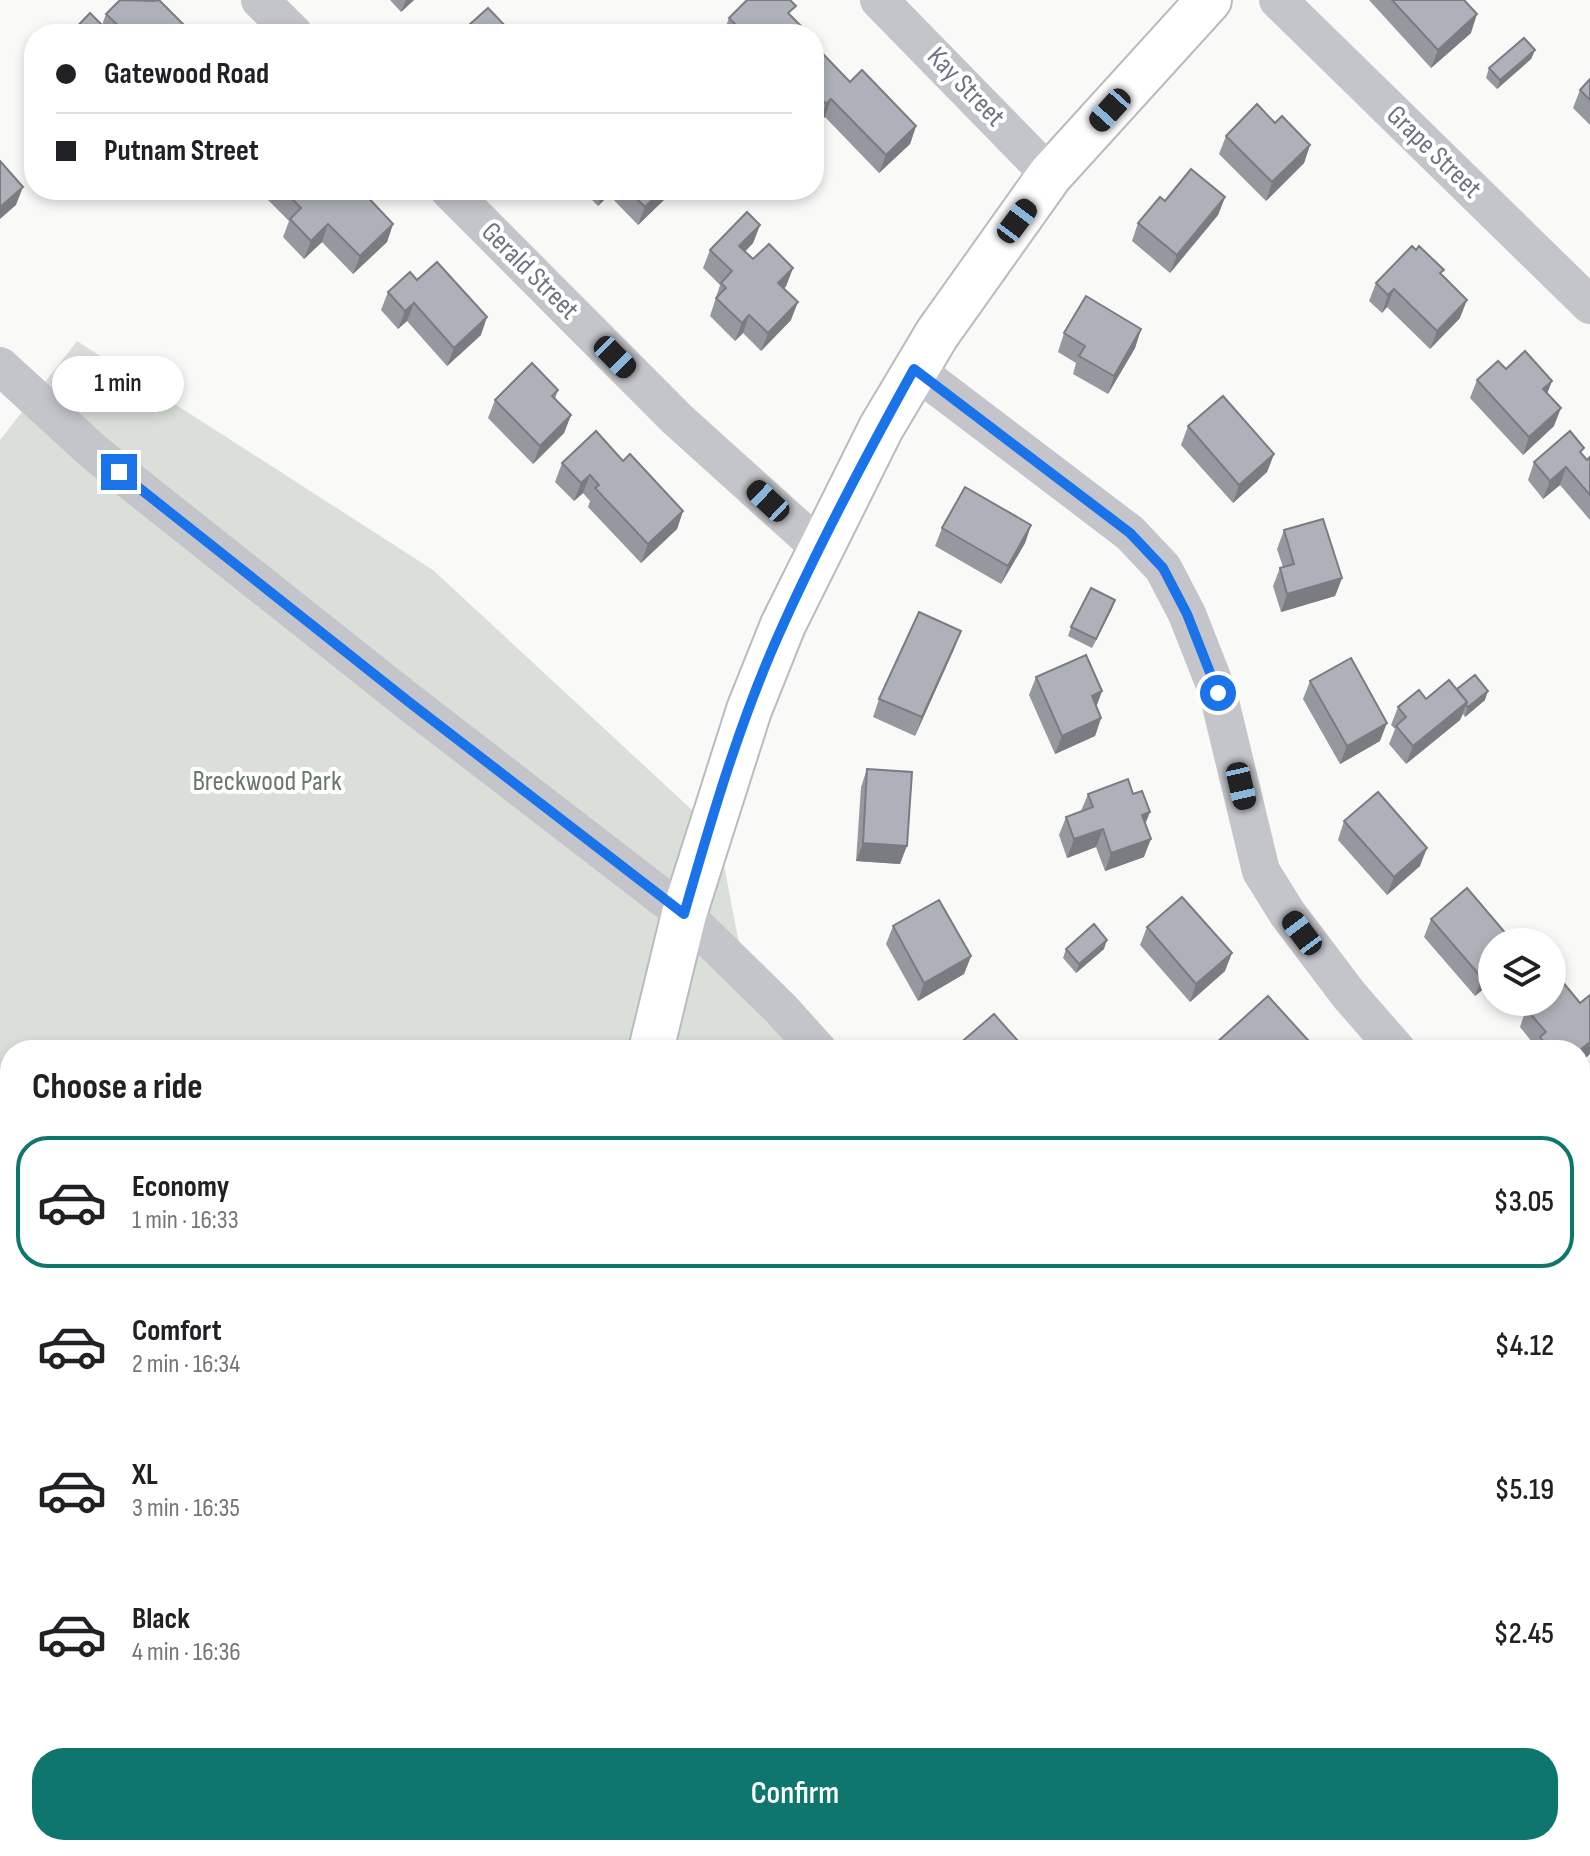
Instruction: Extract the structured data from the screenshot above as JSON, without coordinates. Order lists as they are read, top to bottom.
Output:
{
  "streets": {
    "street": ["Kay Street", "Grape Street", "Gerald Street"]
  },
  "parks": ["Breckwood Park"],
  "page": {
    "banner": ["Gatewood Road", "Putnam Street"],
    "bubble": "1 min",
    "heading": "Choose a ride",
    "list": [
      {
        "name": "Economy",
        "note": "1 min · 16:33",
        "value": "$3.05"
      },
      {
        "name": "Comfort",
        "note": "2 min · 16:34",
        "value": "$4.12"
      },
      {
        "name": "XL",
        "note": "3 min · 16:35",
        "value": "$5.19"
      },
      {
        "name": "Black",
        "note": "4 min · 16:36",
        "value": "$2.45"
      }
    ],
    "buttons": "Confirm"
  }
}
